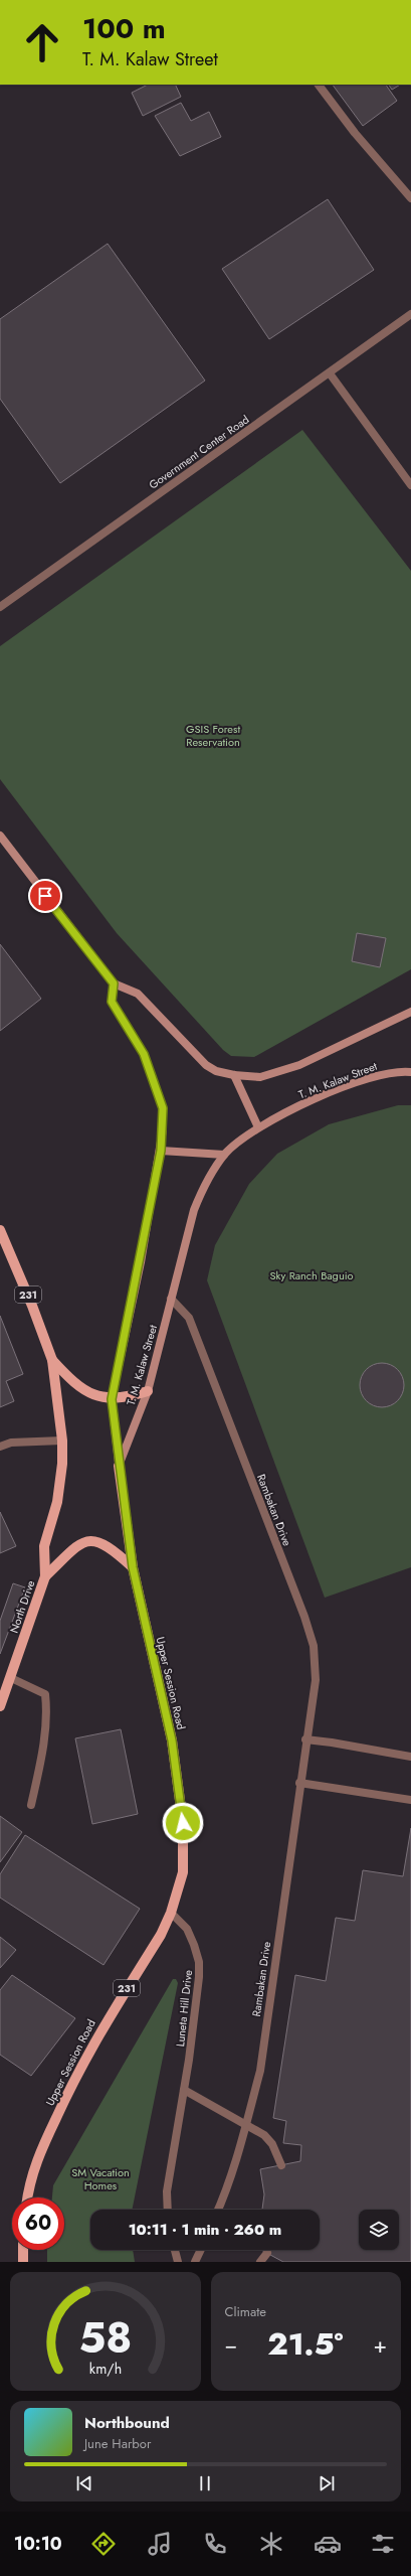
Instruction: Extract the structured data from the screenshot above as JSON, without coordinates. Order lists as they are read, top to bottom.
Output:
{
  "streets": {
    "main road": [
      "T. M. Kalaw Street",
      "231",
      "North Drive",
      "Upper Session Road"
    ],
    "street": ["Government Center Road", "Rambakan Drive", "Luneta Hill Drive"]
  },
  "crossings": [
    ["T. M. Kalaw Street", "Rambakan Drive"],
    ["T. M. Kalaw Street", "Upper Session Road"],
    ["231", "North Drive"],
    ["Upper Session Road", "Luneta Hill Drive"]
  ],
  "parks": ["GSIS Forest Reservation", "Sky Ranch Baguio", "SM Vacation Homes"],
  "page": {
    "turn": ["100 m", "T. M. Kalaw Street"],
    "limit": "60",
    "trip": "10:11 · 1 min · 260 m",
    "tile": "Climate",
    "heat": ["−", "21.5°", "+"],
    "song": ["Northbound", "June Harbor"],
    "tabs": "10:10",
    "gauge": ["58", "km/h"]
  }
}
